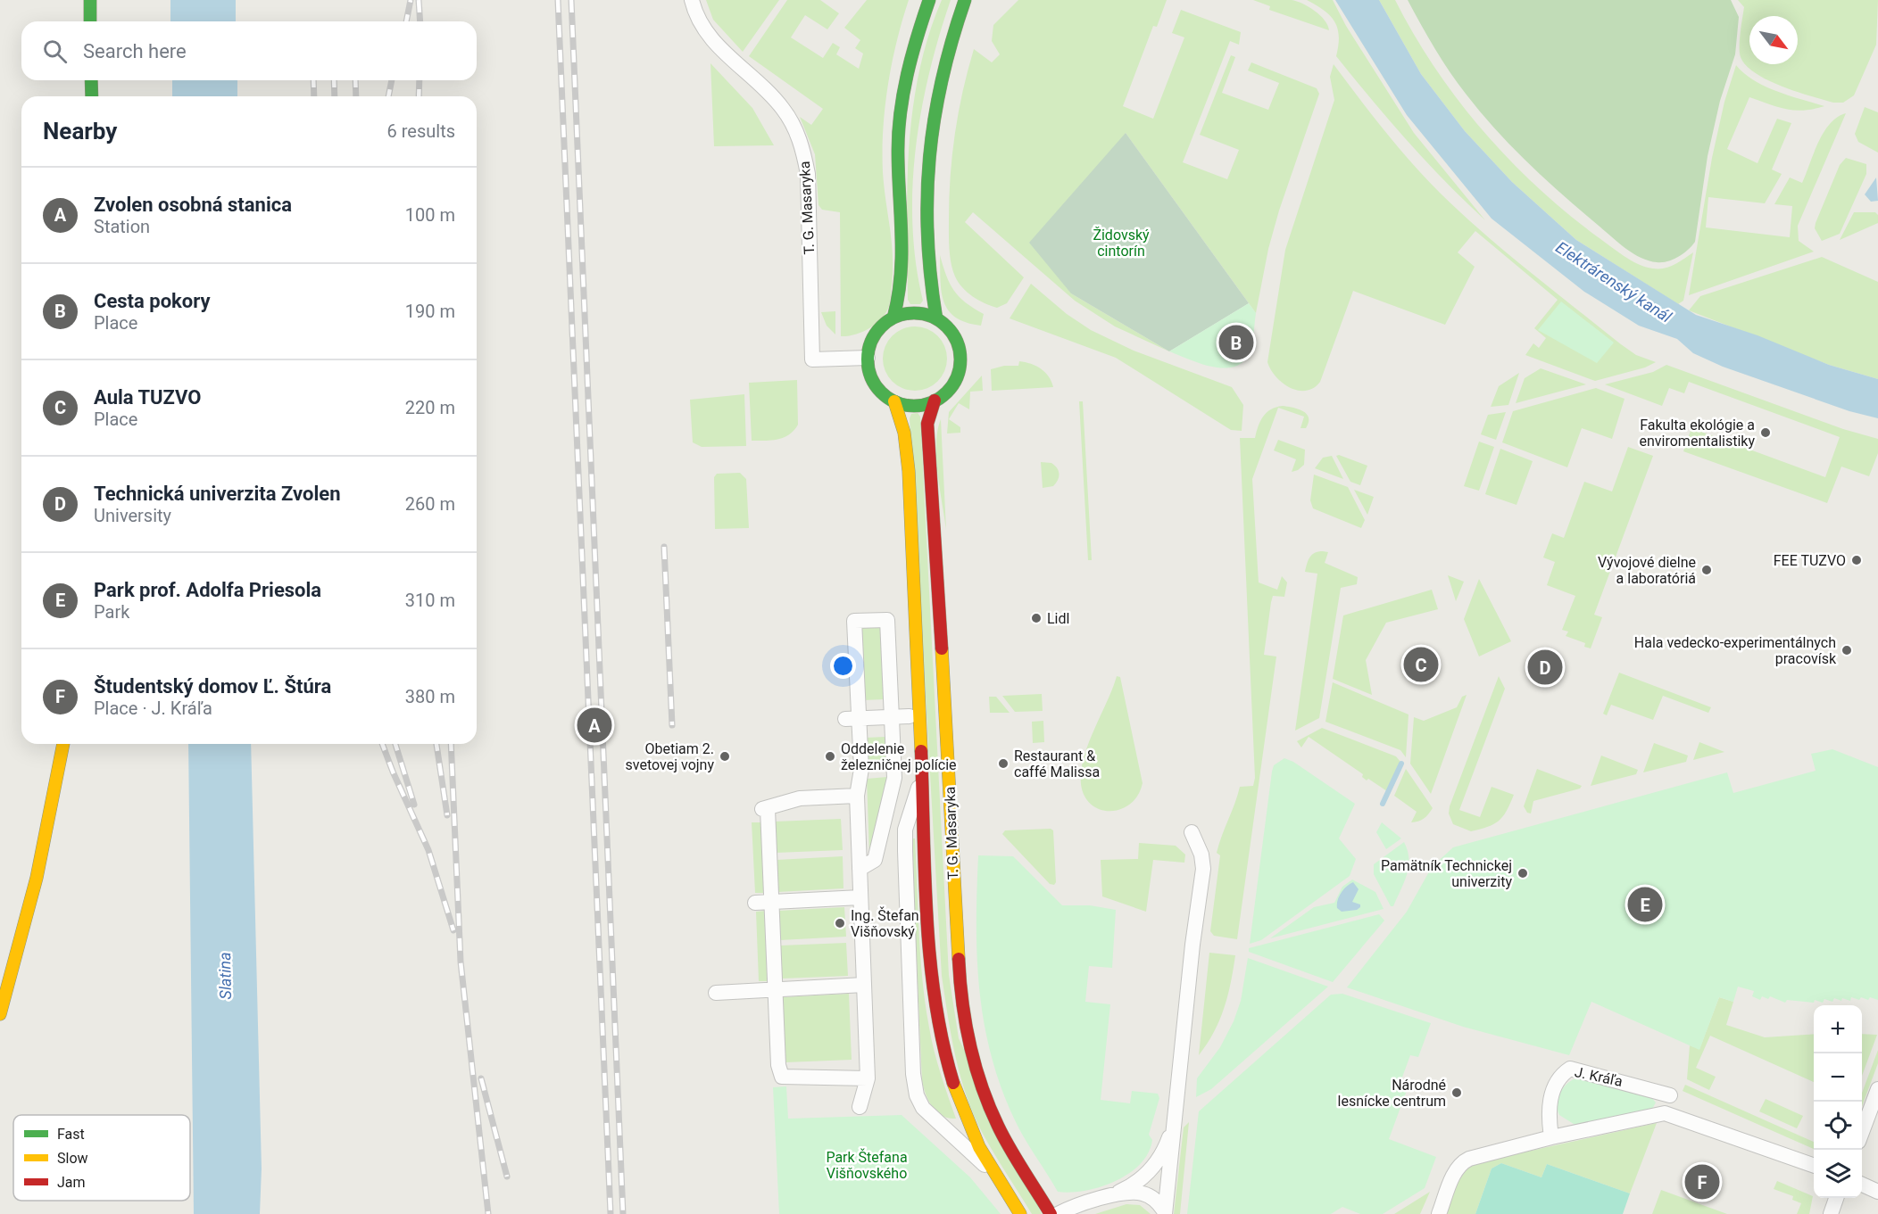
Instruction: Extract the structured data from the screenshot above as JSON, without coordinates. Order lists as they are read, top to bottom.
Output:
{
  "streets": {
    "street": ["T. G. Masaryka", "J. Kráľa"]
  },
  "water": ["Elektrárenský kanál", "Slatina"],
  "parks": ["Židovský cintorín", "Park Štefana Višňovského"],
  "places": [
    "Fakulta ekológie a enviromentalistiky",
    "FEE TUZVO",
    "Vývojové dielne a laboratóriá",
    "Lidl",
    "Hala vedecko-experimentálnych pracovísk",
    "Obetiam 2. svetovej vojny",
    "Oddelenie železničnej polície",
    "Restaurant & caffé Malissa",
    "Pamätník Technickej univerzity",
    "Ing. Štefan Višňovský",
    "Národné lesnícke centrum"
  ],
  "legend": ["Fast", "Slow", "Jam"],
  "north": "bottom right",
  "page": {
    "search": "Search here",
    "heading": ["Nearby", "6 results"],
    "list": [
      {
        "mark": "A",
        "name": "Zvolen osobná stanica",
        "note": "Station",
        "value": "100 m"
      },
      {
        "mark": "B",
        "name": "Cesta pokory",
        "note": "Place",
        "value": "190 m"
      },
      {
        "mark": "C",
        "name": "Aula TUZVO",
        "note": "Place",
        "value": "220 m"
      },
      {
        "mark": "D",
        "name": "Technická univerzita Zvolen",
        "note": "University",
        "value": "260 m"
      },
      {
        "mark": "E",
        "name": "Park prof. Adolfa Priesola",
        "note": "Park",
        "value": "310 m"
      },
      {
        "mark": "F",
        "name": "Študentský domov Ľ. Štúra",
        "note": "Place · J. Kráľa",
        "value": "380 m"
      }
    ],
    "pins": [
      "B",
      "C",
      "D",
      "A",
      "E",
      "F"
    ],
    "map_buttons": ["+", "−"]
  }
}
